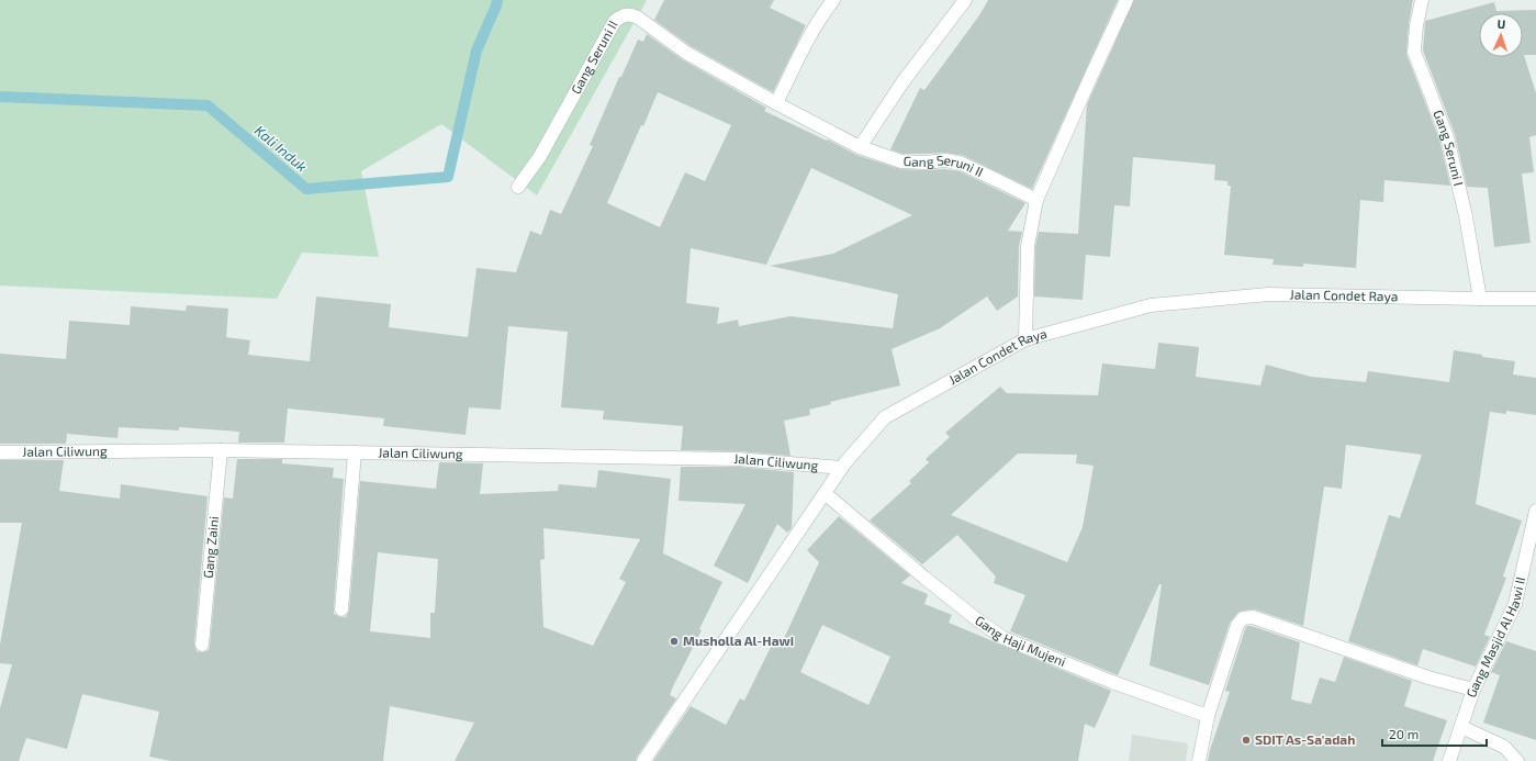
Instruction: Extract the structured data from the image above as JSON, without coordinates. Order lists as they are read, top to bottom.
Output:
{
  "streets": {
    "street": [
      "Gang Seruni II",
      "Gang Seruni I",
      "Jalan Condet Raya",
      "Jalan Ciliwung",
      "Gang Zaini",
      "Gang Masjid Al Hawi II",
      "Gang Haji Mujeni"
    ]
  },
  "crossings": [
    ["Gang Seruni I", "Jalan Condet Raya"],
    ["Jalan Condet Raya", "Jalan Ciliwung"],
    ["Jalan Condet Raya", "Gang Haji Mujeni"],
    ["Jalan Ciliwung", "Gang Zaini"]
  ],
  "water": ["Kali Induk"],
  "places": ["Musholla Al-Hawi", "SDIT As-Sa'adah"],
  "scale_bar": "20 m",
  "north": "top"
}
